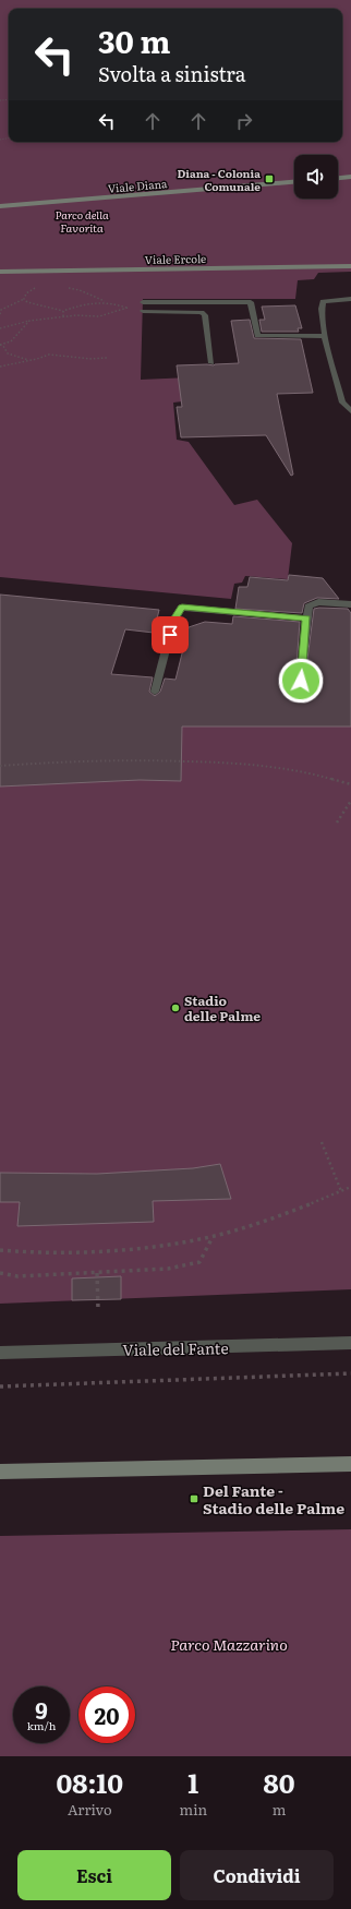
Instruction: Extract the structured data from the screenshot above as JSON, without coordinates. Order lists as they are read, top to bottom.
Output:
{
  "streets": {
    "street": ["Viale Diana", "Viale Ercole", "Viale del Fante"]
  },
  "parks": ["Parco della Favorita", "Parco Mazzarino"],
  "places": {
    "transit": ["Diana - Colonia Comunale", "Del Fante - Stadio delle Palme"],
    "other": ["Stadio delle Palme"]
  },
  "page": {
    "turn": ["30 m", "Svolta a sinistra"],
    "speed": "9 km/h",
    "limit": "20",
    "eta": [
      "08:10",
      "Arrivo",
      "1",
      "min",
      "80",
      "m"
    ],
    "buttons": ["Esci", "Condividi"]
  }
}
